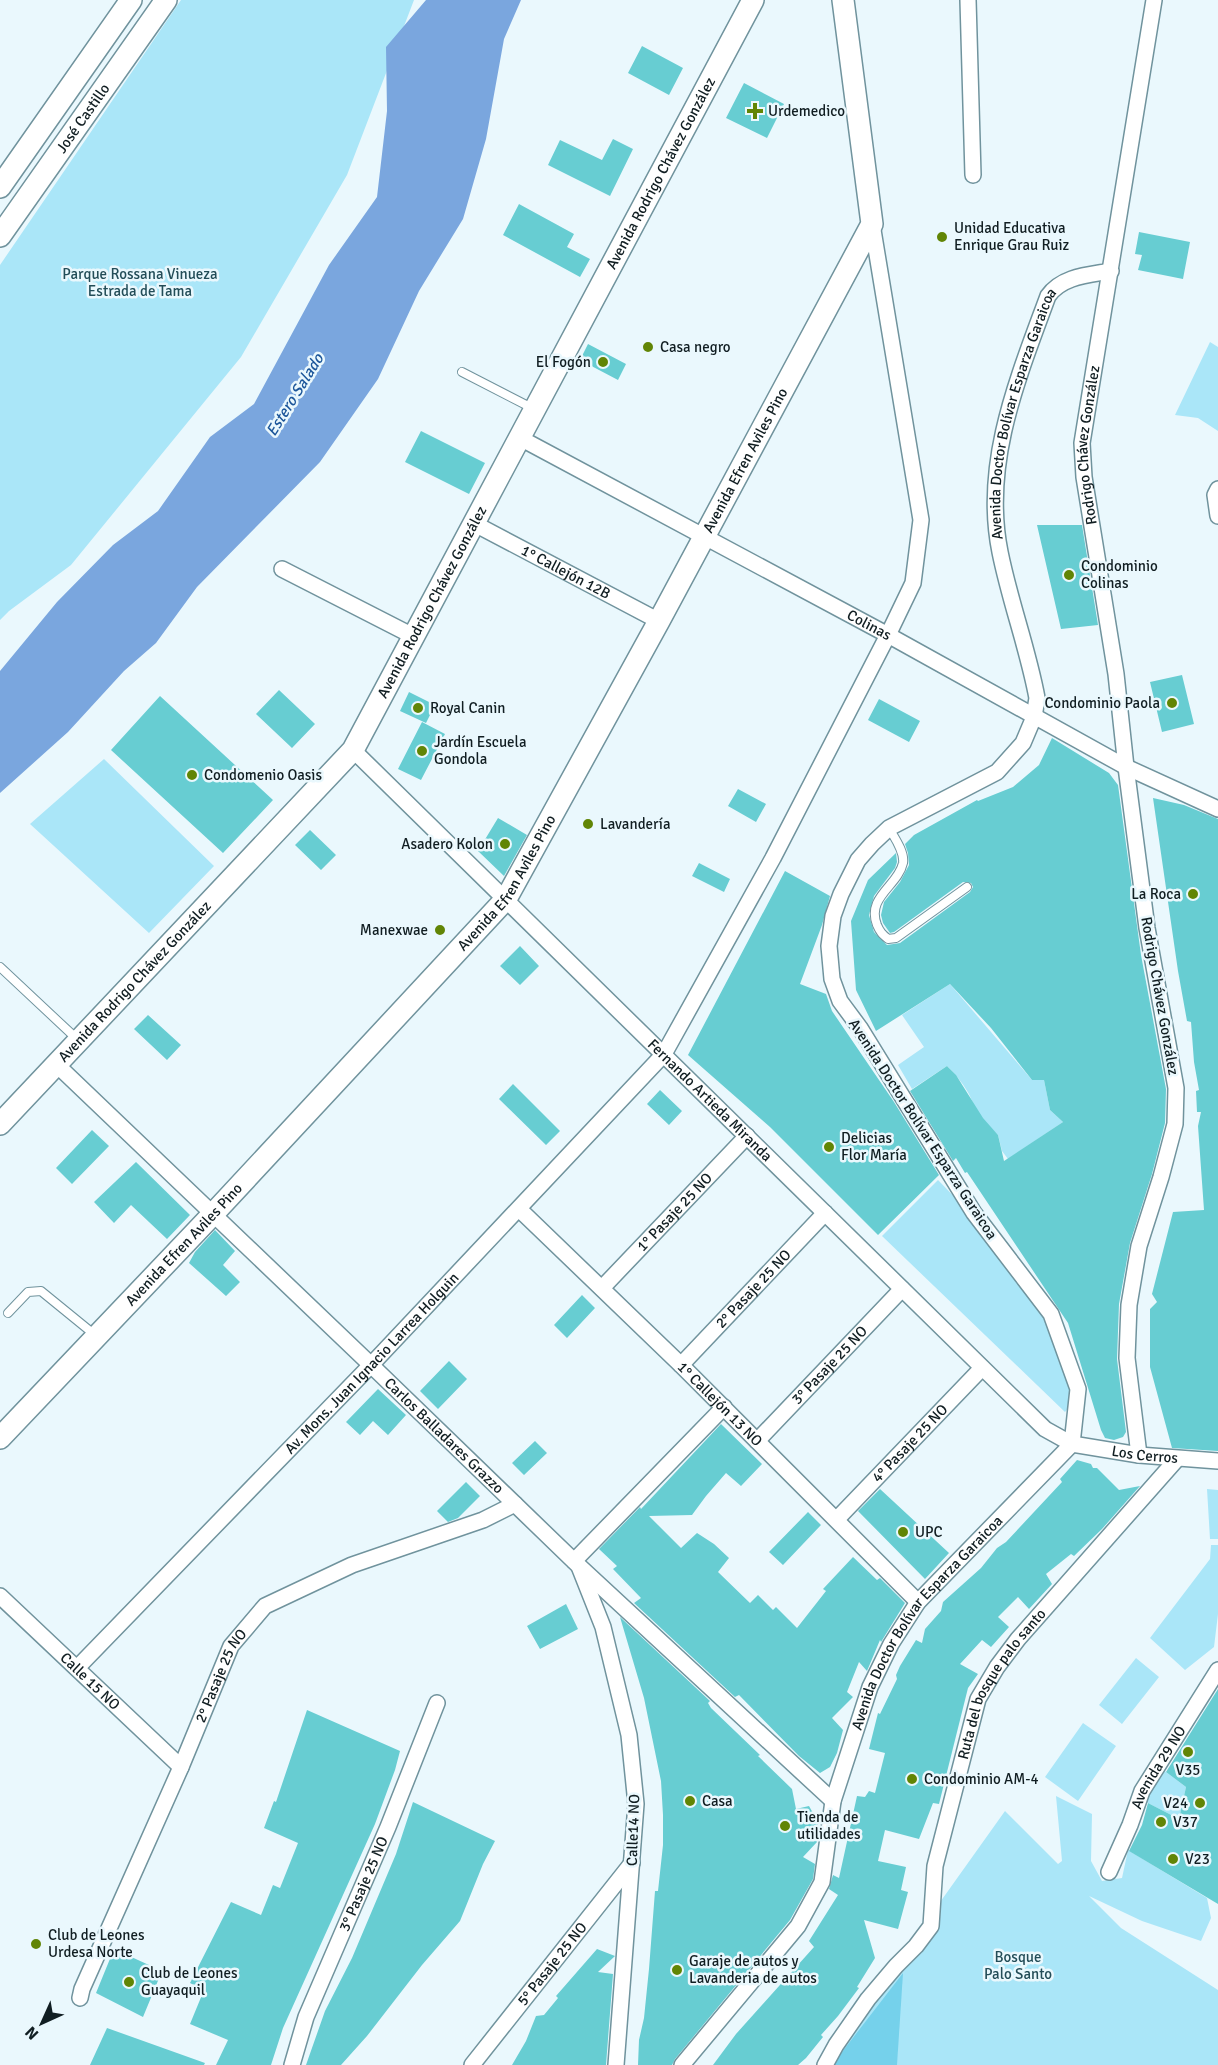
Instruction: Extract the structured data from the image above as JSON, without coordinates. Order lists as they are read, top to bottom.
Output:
{
  "streets": {
    "street": [
      "José Castillo",
      "Avenida Rodrigo Chávez González",
      "Avenida Doctor Bolívar Esparza Garaicoa",
      "Rodrigo Chávez González",
      "Avenida Efren Aviles Pino",
      "1° Callejón 12B",
      "Colinas",
      "Fernando Artieda Miranda",
      "1° Pasaje 25 NO",
      "2° Pasaje 25 NO",
      "Av. Mons. Juan Ignacio Larrea Holguin",
      "3° Pasaje 25 NO",
      "1° Callejón 13 NO",
      "Carlos Balladares Grazzo",
      "4° Pasaje 25 NO",
      "Los Cerros",
      "Calle 15 NO",
      "Ruta del bosque palo santo",
      "Avenida 29 NO",
      "Calle14 NO",
      "5° Pasaje 25 NO"
    ]
  },
  "crossings": [
    ["Avenida Rodrigo Chávez González", "1° Callejón 12B"],
    ["Avenida Rodrigo Chávez González", "Colinas"],
    ["Avenida Rodrigo Chávez González", "Fernando Artieda Miranda"],
    ["Avenida Rodrigo Chávez González", "Carlos Balladares Grazzo"],
    ["Avenida Doctor Bolívar Esparza Garaicoa", "Rodrigo Chávez González"],
    ["Avenida Doctor Bolívar Esparza Garaicoa", "Colinas"],
    ["Avenida Doctor Bolívar Esparza Garaicoa", "Fernando Artieda Miranda"],
    ["Avenida Doctor Bolívar Esparza Garaicoa", "1° Callejón 13 NO"],
    ["Avenida Doctor Bolívar Esparza Garaicoa", "Carlos Balladares Grazzo"],
    ["Avenida Doctor Bolívar Esparza Garaicoa", "Los Cerros"],
    ["Rodrigo Chávez González", "Colinas"],
    ["Rodrigo Chávez González", "Los Cerros"],
    ["Avenida Efren Aviles Pino", "1° Callejón 12B"],
    ["Avenida Efren Aviles Pino", "Colinas"],
    ["Avenida Efren Aviles Pino", "Fernando Artieda Miranda"],
    ["Avenida Efren Aviles Pino", "Av. Mons. Juan Ignacio Larrea Holguin"],
    ["Avenida Efren Aviles Pino", "Carlos Balladares Grazzo"],
    ["Colinas", "Av. Mons. Juan Ignacio Larrea Holguin"],
    ["Fernando Artieda Miranda", "1° Pasaje 25 NO"],
    ["Fernando Artieda Miranda", "2° Pasaje 25 NO"],
    ["Fernando Artieda Miranda", "Av. Mons. Juan Ignacio Larrea Holguin"],
    ["Fernando Artieda Miranda", "3° Pasaje 25 NO"],
    ["Fernando Artieda Miranda", "4° Pasaje 25 NO"],
    ["Fernando Artieda Miranda", "Los Cerros"],
    ["1° Pasaje 25 NO", "1° Callejón 13 NO"],
    ["2° Pasaje 25 NO", "1° Callejón 13 NO"],
    ["2° Pasaje 25 NO", "Carlos Balladares Grazzo"],
    ["2° Pasaje 25 NO", "Calle 15 NO"],
    ["Av. Mons. Juan Ignacio Larrea Holguin", "1° Callejón 13 NO"],
    ["Av. Mons. Juan Ignacio Larrea Holguin", "Carlos Balladares Grazzo"],
    ["Av. Mons. Juan Ignacio Larrea Holguin", "Calle 15 NO"],
    ["3° Pasaje 25 NO", "1° Callejón 13 NO"],
    ["1° Callejón 13 NO", "4° Pasaje 25 NO"],
    ["Carlos Balladares Grazzo", "Calle14 NO"],
    ["Los Cerros", "Ruta del bosque palo santo"],
    ["Calle14 NO", "5° Pasaje 25 NO"]
  ],
  "water": ["Estero Salado"],
  "parks": ["Parque Rossana Vinueza Estrada de Tama", "Bosque Palo Santo"],
  "places": {
    "health": ["Urdemedico"],
    "other": [
      "Unidad Educativa Enrique Grau Ruiz",
      "Casa negro",
      "El Fogón",
      "Condominio Colinas",
      "Condominio Paola",
      "Royal Canin",
      "Jardín Escuela Gondola",
      "Condomenio Oasis",
      "Lavandería",
      "Asadero Kolon",
      "La Roca",
      "Manexwae",
      "Delicias Flor María",
      "UPC",
      "V35",
      "Condominio AM-4",
      "Casa",
      "V24",
      "V37",
      "Tienda de utilidades",
      "V23",
      "Club de Leones Urdesa Norte",
      "Garaje de autos y Lavanderia de autos",
      "Club de Leones Guayaquil"
    ]
  },
  "north": "bottom left"
}
